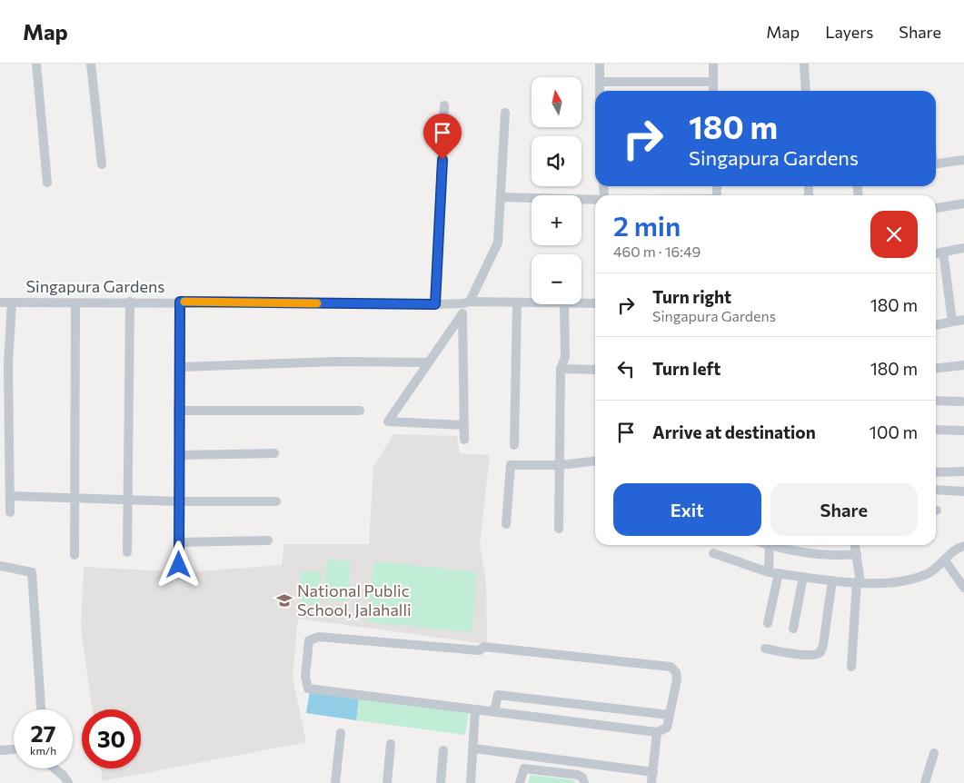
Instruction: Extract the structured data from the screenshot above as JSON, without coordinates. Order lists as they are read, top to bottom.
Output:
{
  "streets": {
    "street": ["Singapura Gardens"]
  },
  "places": {
    "school or university": ["National Public School, Jalahalli"]
  },
  "north": "top",
  "page": {
    "header": "Map",
    "nav": ["Map", "Layers", "Share"],
    "map_buttons": ["+", "−"],
    "turn": ["180 m", "Singapura Gardens"],
    "heading": ["2 min", "460 m · 16:49"],
    "list": [
      {
        "name": "Turn right",
        "note": "Singapura Gardens",
        "value": "180 m"
      },
      {
        "name": "Turn left",
        "value": "180 m"
      },
      {
        "name": "Arrive at destination",
        "value": "100 m"
      }
    ],
    "buttons": ["Exit", "Share"],
    "speed": "27 km/h",
    "limit": "30"
  }
}
